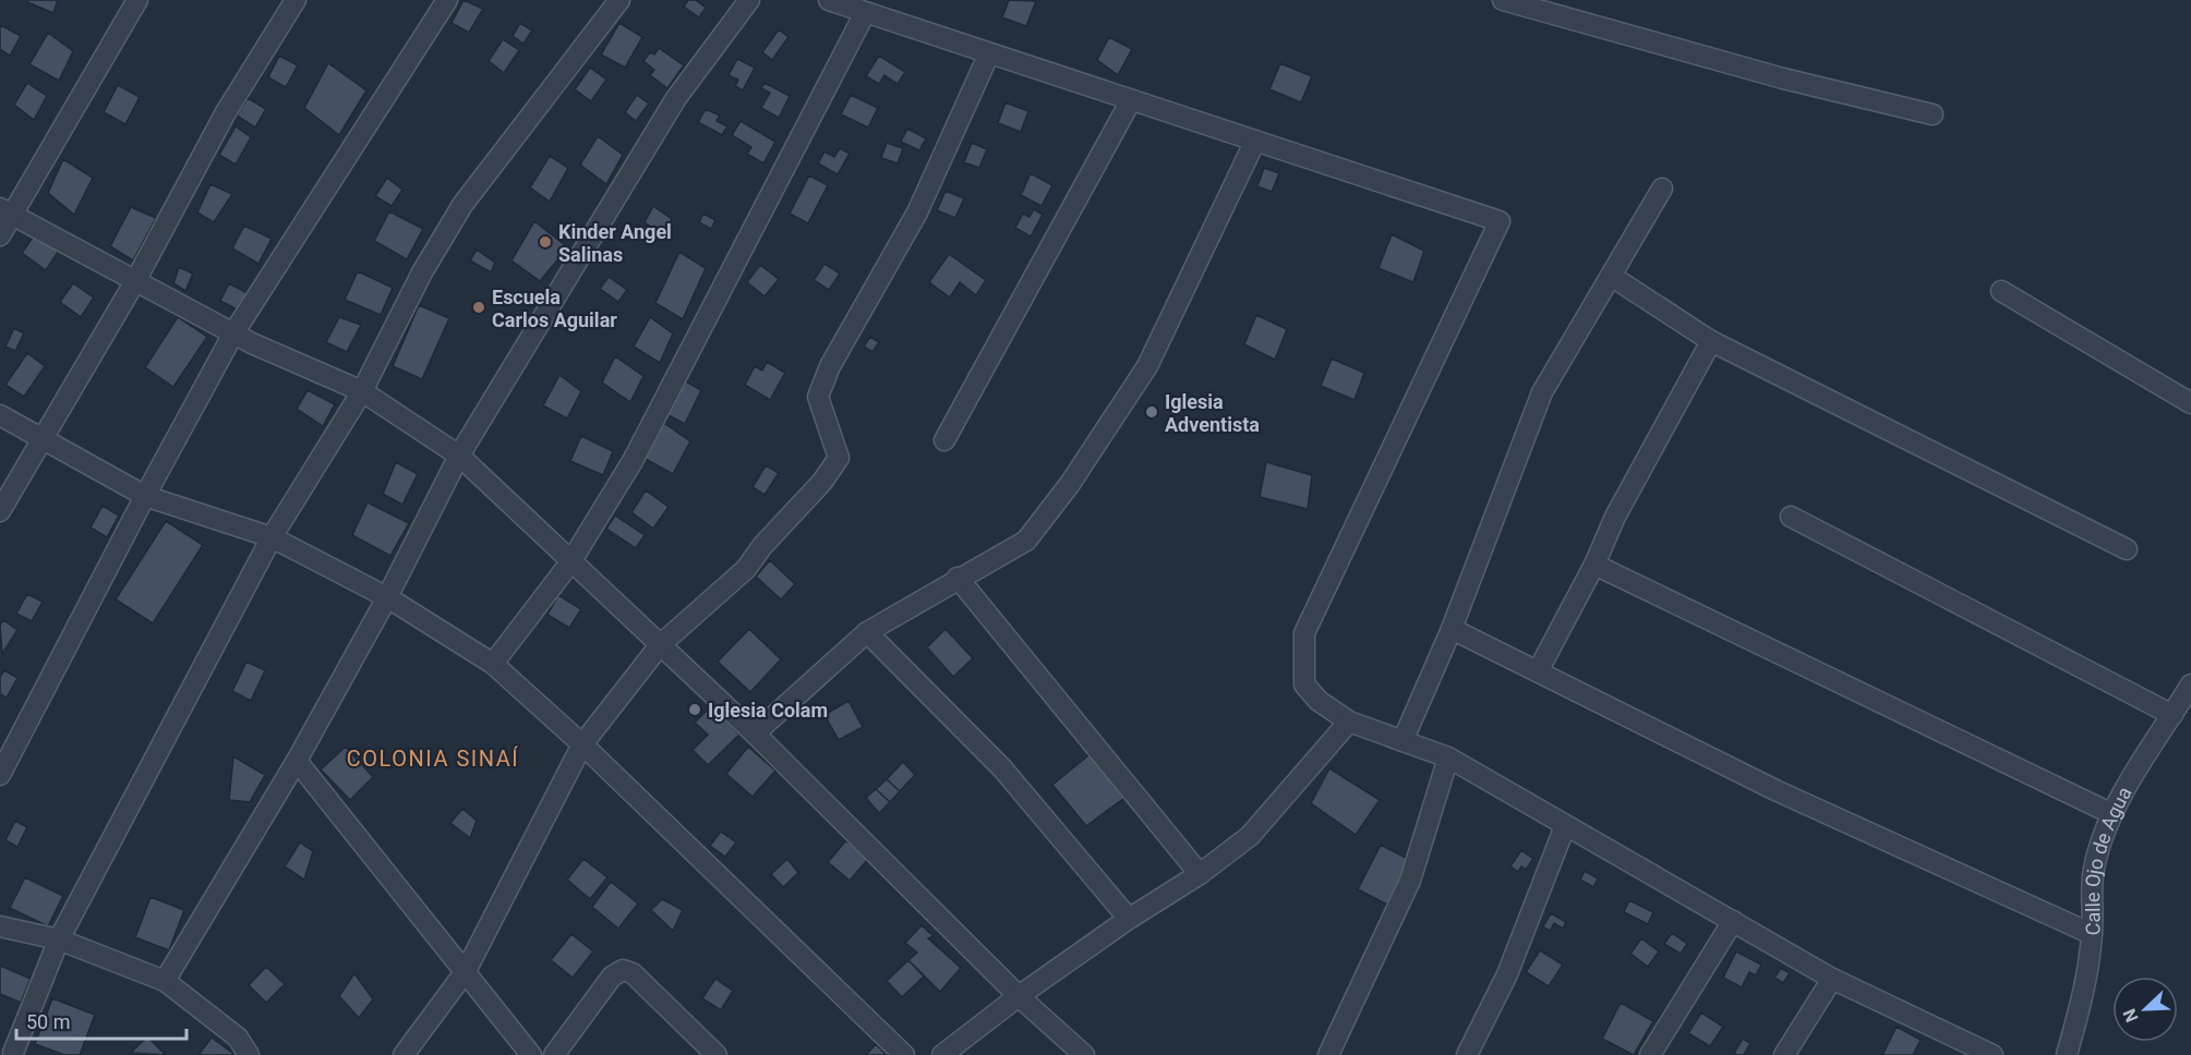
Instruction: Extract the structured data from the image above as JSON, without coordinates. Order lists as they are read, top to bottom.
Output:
{
  "streets": {
    "street": ["Calle Ojo de Agua"]
  },
  "districts": ["COLONIA SINAÍ"],
  "places": [
    "Kinder Angel Salinas",
    "Escuela Carlos Aguilar",
    "Iglesia Adventista",
    "Iglesia Colam"
  ],
  "scale_bar": "50 m",
  "north": "bottom left"
}
